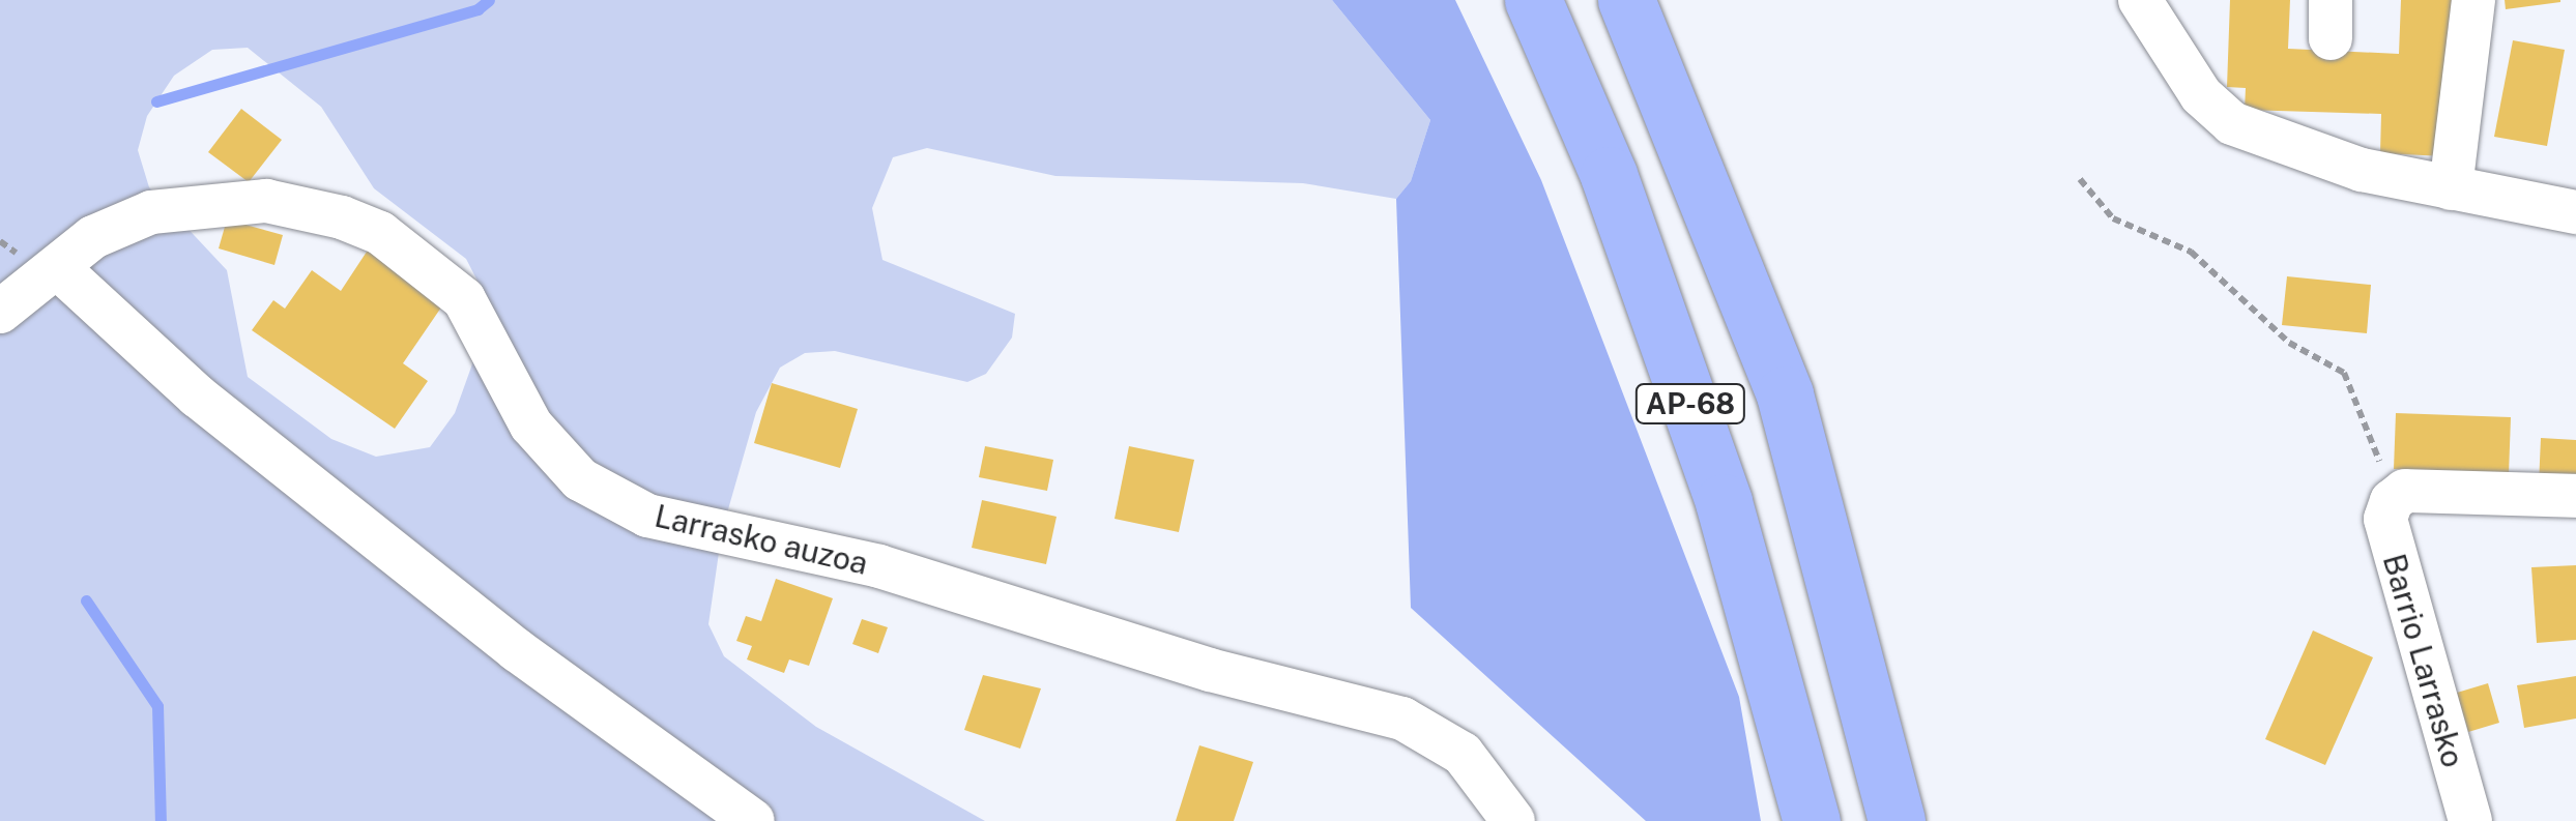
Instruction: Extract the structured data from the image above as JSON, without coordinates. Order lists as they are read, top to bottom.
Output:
{
  "streets": {
    "highway": ["AP-68"],
    "street": ["Larrasko auzoa", "Barrio Larrasko"]
  }
}
